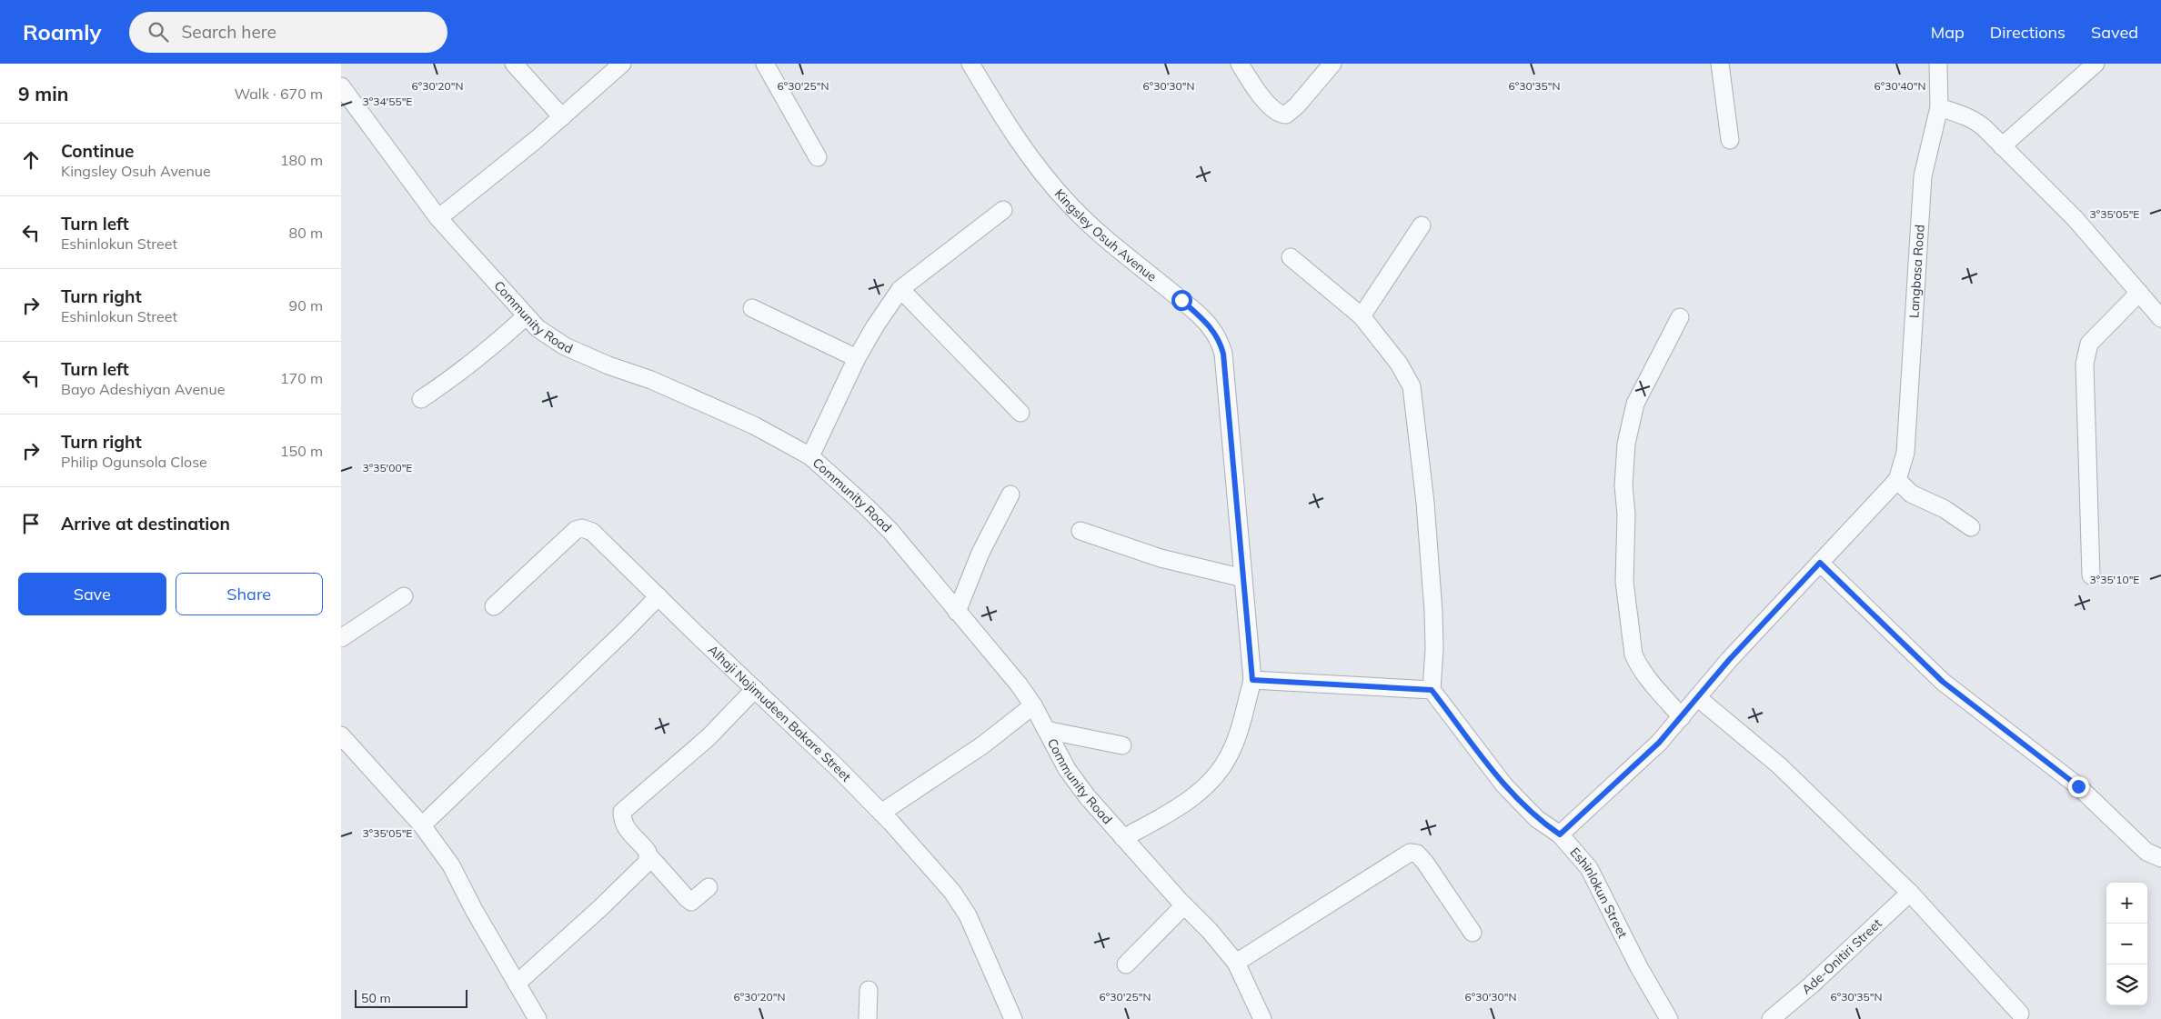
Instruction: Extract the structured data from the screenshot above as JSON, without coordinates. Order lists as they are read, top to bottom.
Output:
{
  "streets": {
    "street": [
      "Kingsley Osuh Avenue",
      "Langbasa Road",
      "Community Road",
      "Alhaji Nojimudeen Bakare Street",
      "Eshinlokun Street",
      "Ade-Onitiri Street"
    ]
  },
  "crossings": [
    ["Kingsley Osuh Avenue", "Community Road"]
  ],
  "scale_bar": "50 m",
  "page": {
    "header": "Roamly",
    "search": "Search here",
    "nav": ["Map", "Directions", "Saved"],
    "heading": ["9 min", "Walk · 670 m"],
    "list": [
      ["Continue", "Kingsley Osuh Avenue", "180 m"],
      ["Turn left", "Eshinlokun Street", "80 m"],
      ["Turn right", "Eshinlokun Street", "90 m"],
      ["Turn left", "Bayo Adeshiyan Avenue", "170 m"],
      ["Turn right", "Philip Ogunsola Close", "150 m"],
      "Arrive at destination"
    ],
    "buttons": ["Save", "Share"],
    "map_buttons": ["+", "−"],
    "scale": "50 m"
  },
  "coordinates": [
    "6°30'20\"N",
    "6°30'25\"N",
    "6°30'30\"N",
    "6°30'35\"N",
    "6°30'40\"N",
    "3°34'55\"E",
    "3°35'05\"E",
    "3°35'00\"E",
    "3°35'10\"E"
  ]
}
